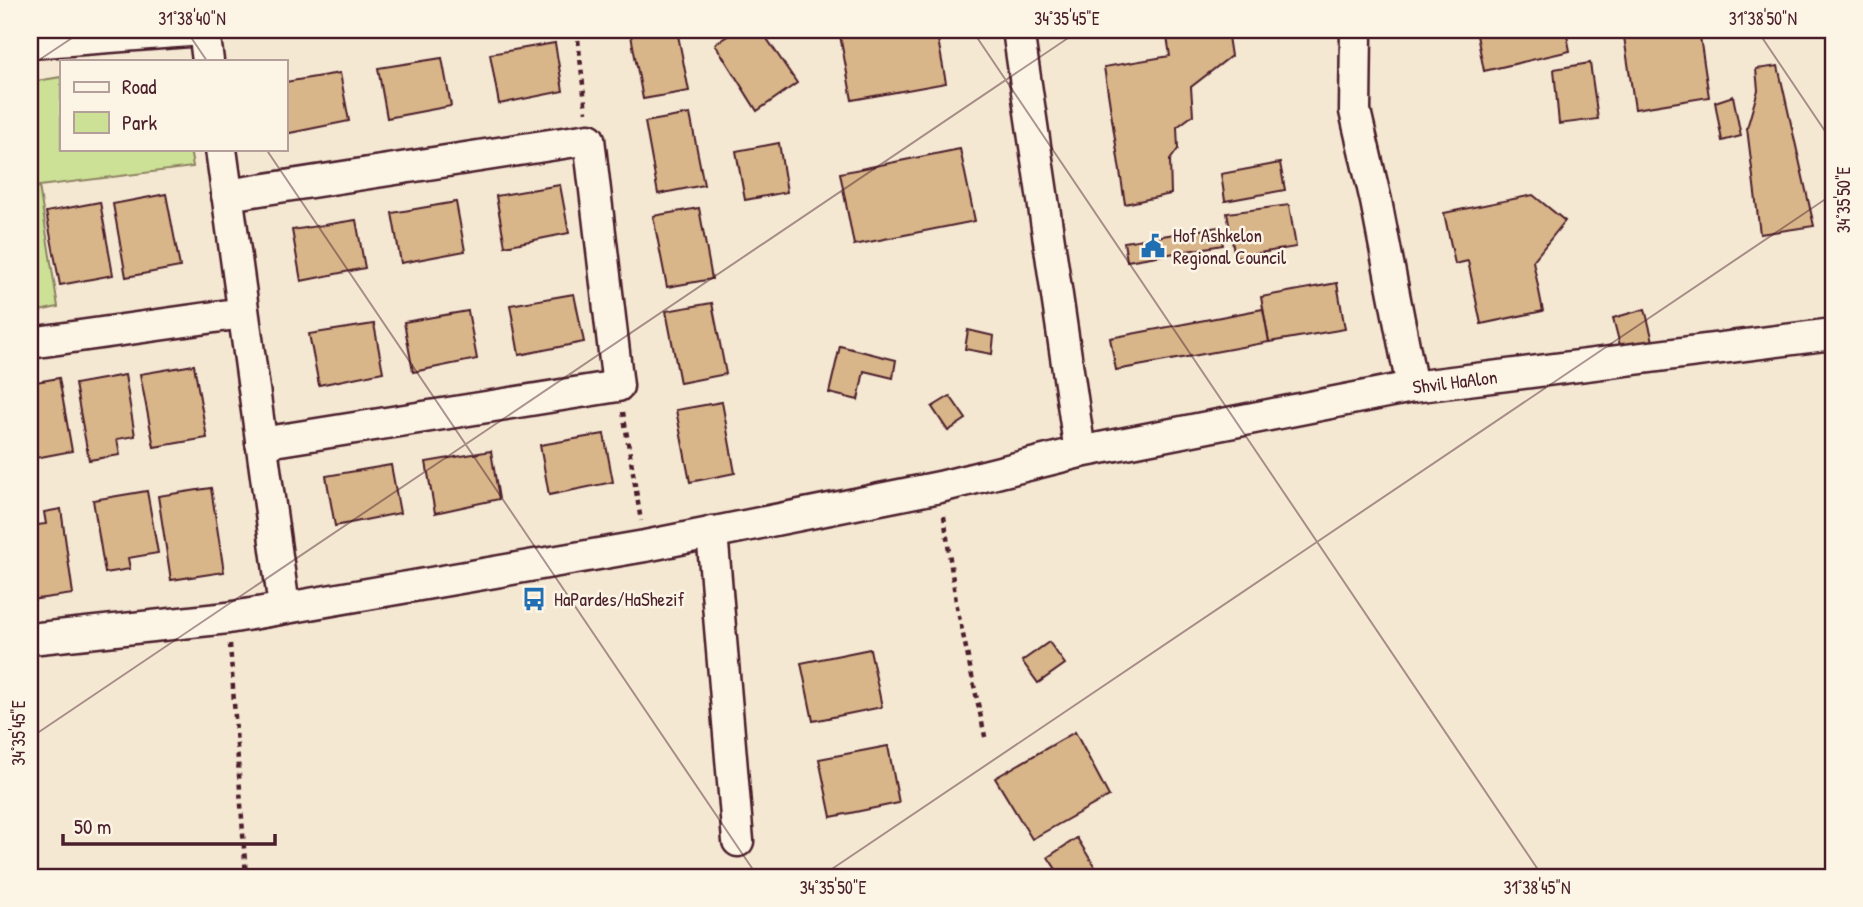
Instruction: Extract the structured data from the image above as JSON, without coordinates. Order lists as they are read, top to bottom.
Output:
{
  "streets": {
    "street": ["Shvil HaAlon"]
  },
  "places": {
    "public building": ["Hof Ashkelon Regional Council"],
    "bus stop": ["HaPardes/HaShezif"]
  },
  "legend": ["Road", "Park"],
  "scale_bar": "50 m",
  "coordinates": [
    "31°38'40\"N",
    "34°35'45\"E",
    "31°38'50\"N",
    "34°35'50\"E",
    "31°38'45\"N"
  ]
}
